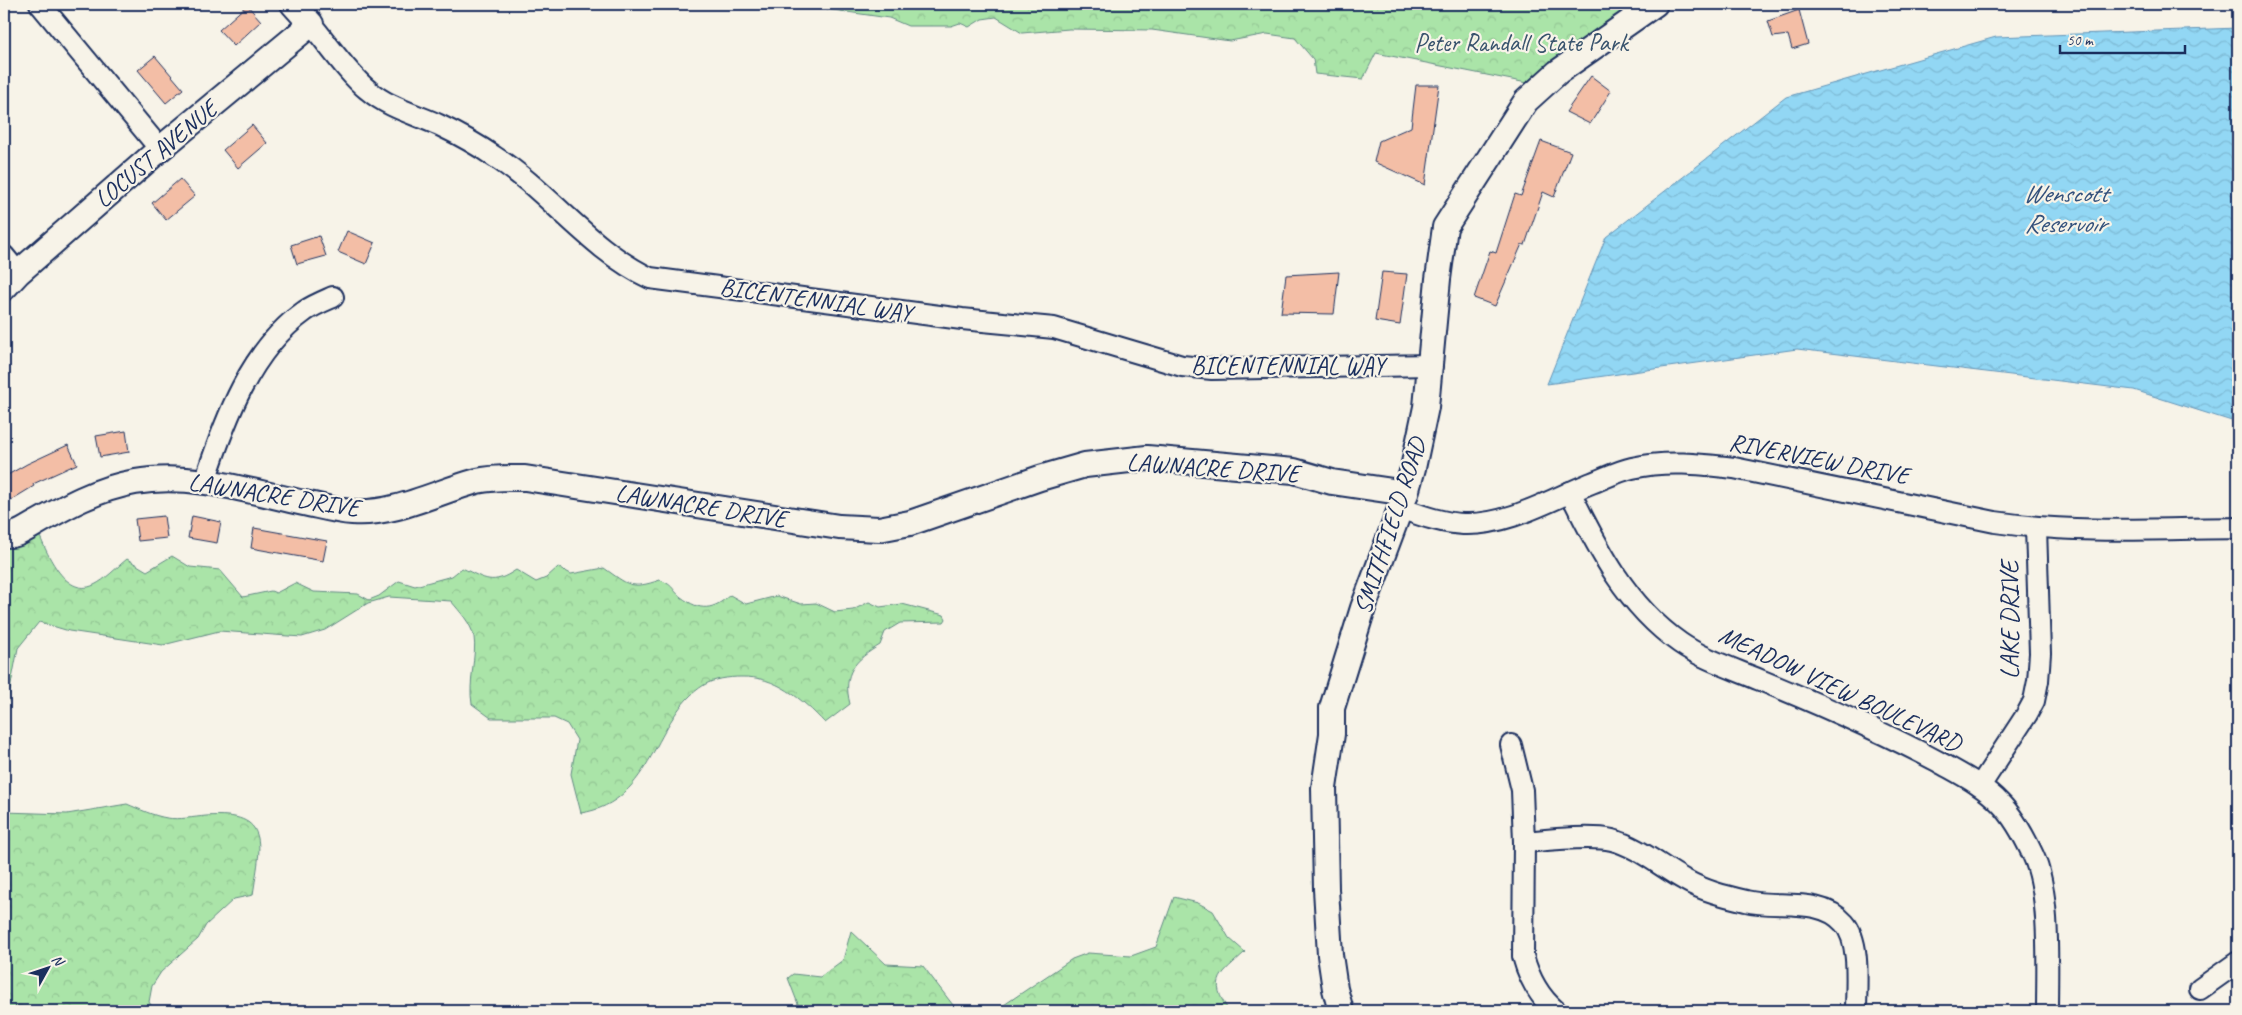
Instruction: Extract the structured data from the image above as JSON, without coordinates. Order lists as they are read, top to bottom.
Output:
{
  "streets": {
    "street": [
      "LOCUST AVENUE",
      "BICENTENNIAL WAY",
      "RIVERVIEW DRIVE",
      "LAWNACRE DRIVE",
      "SMITHFIELD ROAD",
      "LAKE DRIVE",
      "MEADOW VIEW BOULEVARD"
    ]
  },
  "crossings": [
    ["LOCUST AVENUE", "BICENTENNIAL WAY"],
    ["BICENTENNIAL WAY", "SMITHFIELD ROAD"],
    ["RIVERVIEW DRIVE", "LAWNACRE DRIVE"],
    ["RIVERVIEW DRIVE", "SMITHFIELD ROAD"],
    ["RIVERVIEW DRIVE", "LAKE DRIVE"],
    ["RIVERVIEW DRIVE", "MEADOW VIEW BOULEVARD"],
    ["LAWNACRE DRIVE", "SMITHFIELD ROAD"],
    ["LAKE DRIVE", "MEADOW VIEW BOULEVARD"]
  ],
  "water": ["Wenscott Reservoir"],
  "parks": ["Peter Randall State Park"],
  "scale_bar": "50 m",
  "north": "top right"
}
